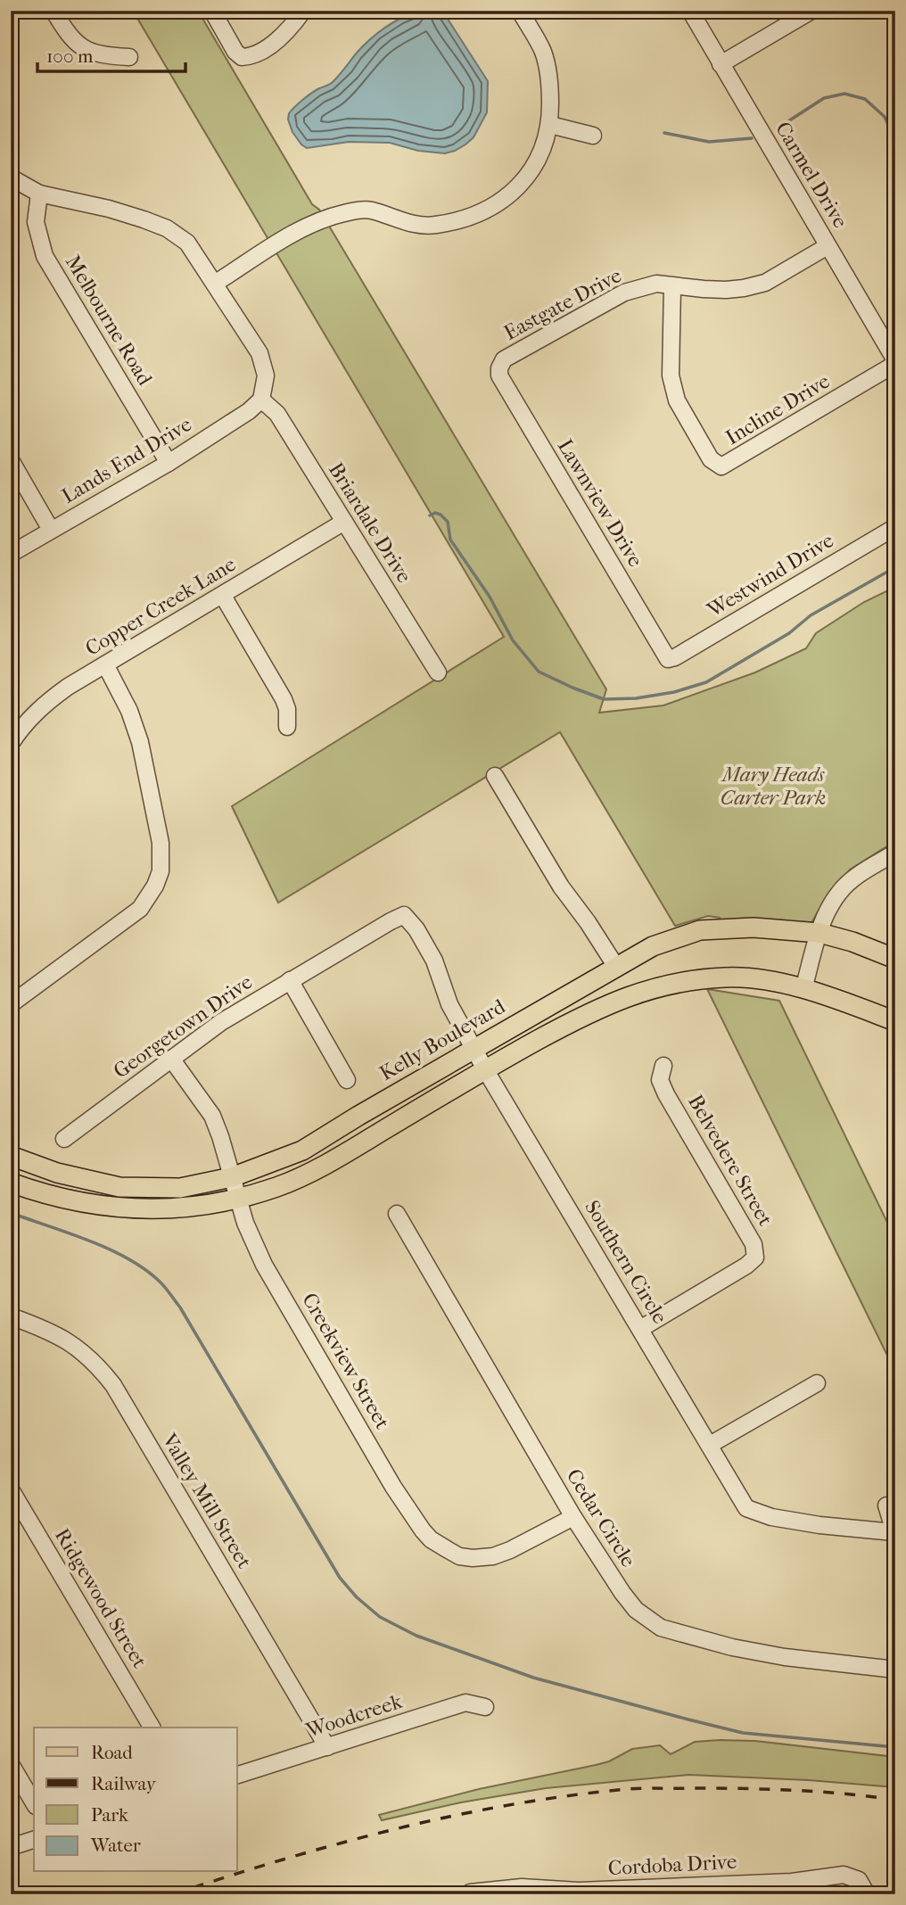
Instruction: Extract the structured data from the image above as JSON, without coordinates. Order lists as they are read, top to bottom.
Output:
{
  "streets": {
    "main road": ["Kelly Boulevard"],
    "street": [
      "Carmel Drive",
      "Eastgate Drive",
      "Melbourne Road",
      "Incline Drive",
      "Lands End Drive",
      "Lawnview Drive",
      "Briardale Drive",
      "Westwind Drive",
      "Copper Creek Lane",
      "Georgetown Drive",
      "Belvedere Street",
      "Southern Circle",
      "Creekview Street",
      "Valley Mill Street",
      "Cedar Circle",
      "Ridgewood Street",
      "Woodcreek",
      "Cordoba Drive"
    ]
  },
  "crossings": [
    ["Carmel Drive", "Eastgate Drive"],
    ["Carmel Drive", "Incline Drive"],
    ["Eastgate Drive", "Incline Drive"],
    ["Eastgate Drive", "Lawnview Drive"],
    ["Melbourne Road", "Lands End Drive"],
    ["Lands End Drive", "Briardale Drive"],
    ["Lawnview Drive", "Westwind Drive"],
    ["Briardale Drive", "Copper Creek Lane"],
    ["Georgetown Drive", "Southern Circle"],
    ["Georgetown Drive", "Creekview Street"],
    ["Kelly Boulevard", "Southern Circle"],
    ["Kelly Boulevard", "Creekview Street"],
    ["Belvedere Street", "Southern Circle"],
    ["Creekview Street", "Cedar Circle"],
    ["Valley Mill Street", "Woodcreek"]
  ],
  "parks": ["Mary Heads Carter Park"],
  "legend": [
    "Road",
    "Railway",
    "Park",
    "Water"
  ],
  "scale_bar": "100 m"
}
